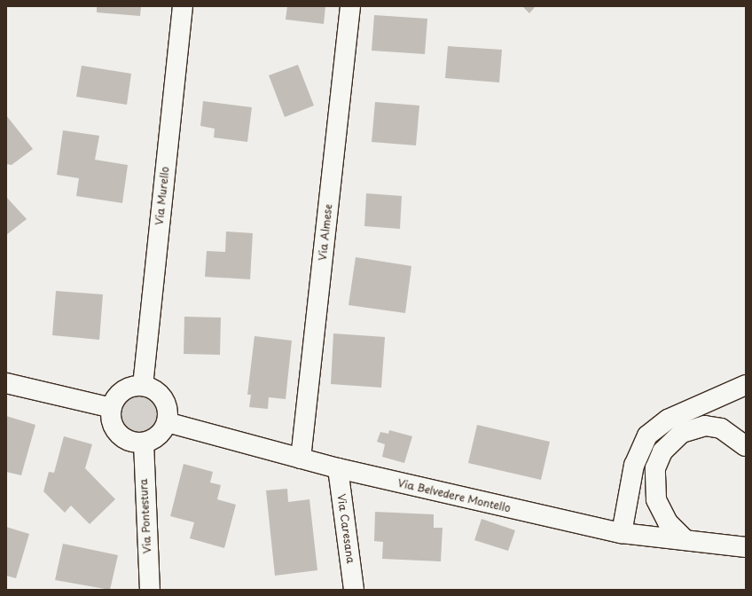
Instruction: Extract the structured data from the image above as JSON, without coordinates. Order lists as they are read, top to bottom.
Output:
{
  "streets": {
    "street": [
      "Via Murello",
      "Via Almese",
      "Via Belvedere Montello",
      "Via Pontestura",
      "Via Caresana"
    ]
  },
  "crossings": [
    ["Via Murello", "Via Belvedere Montello"],
    ["Via Murello", "Via Pontestura"],
    ["Via Almese", "Via Belvedere Montello"],
    ["Via Belvedere Montello", "Via Pontestura"],
    ["Via Belvedere Montello", "Via Caresana"]
  ]
}
